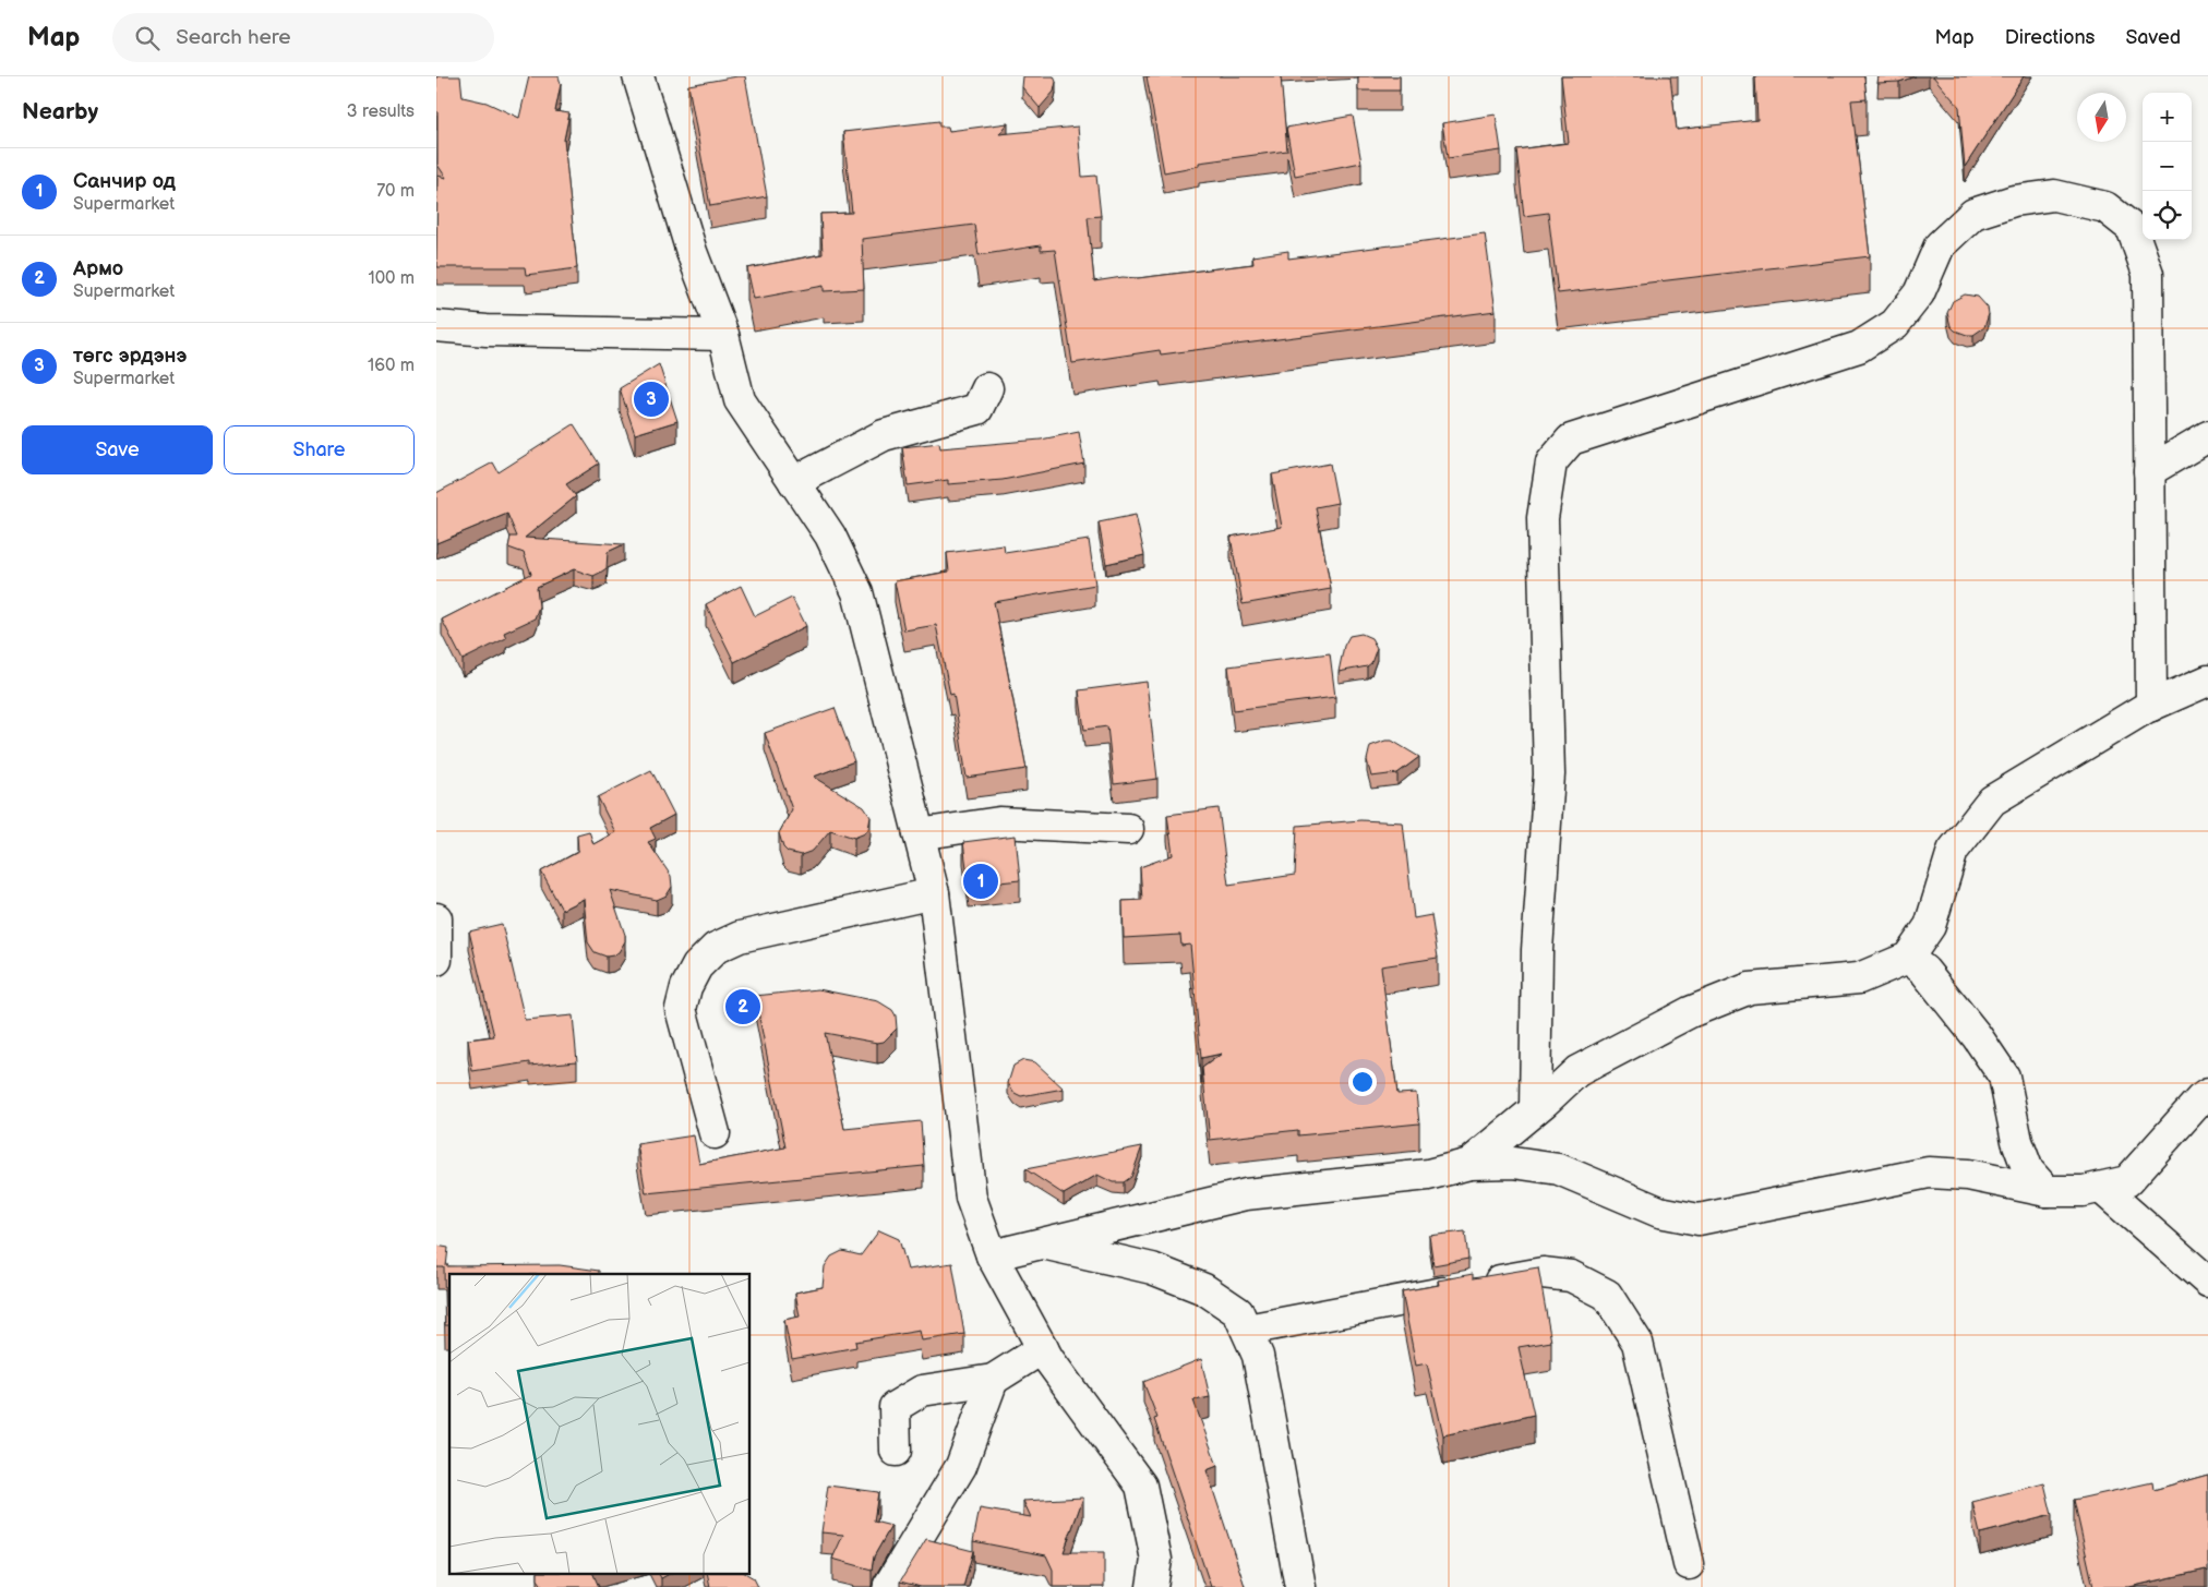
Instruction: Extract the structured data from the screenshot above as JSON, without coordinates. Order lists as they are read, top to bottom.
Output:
{
  "north": "bottom",
  "page": {
    "header": "Map",
    "search": "Search here",
    "nav": ["Map", "Directions", "Saved"],
    "heading": ["Nearby", "3 results"],
    "map_buttons": ["+", "−"],
    "list": [
      {
        "mark": "1",
        "name": "Санчир од",
        "note": "Supermarket",
        "value": "70 m"
      },
      {
        "mark": "2",
        "name": "Армо",
        "note": "Supermarket",
        "value": "100 m"
      },
      {
        "mark": "3",
        "name": "төгс эрдэнэ",
        "note": "Supermarket",
        "value": "160 m"
      }
    ],
    "pins": ["3", "1", "2"],
    "buttons": ["Save", "Share"]
  }
}
